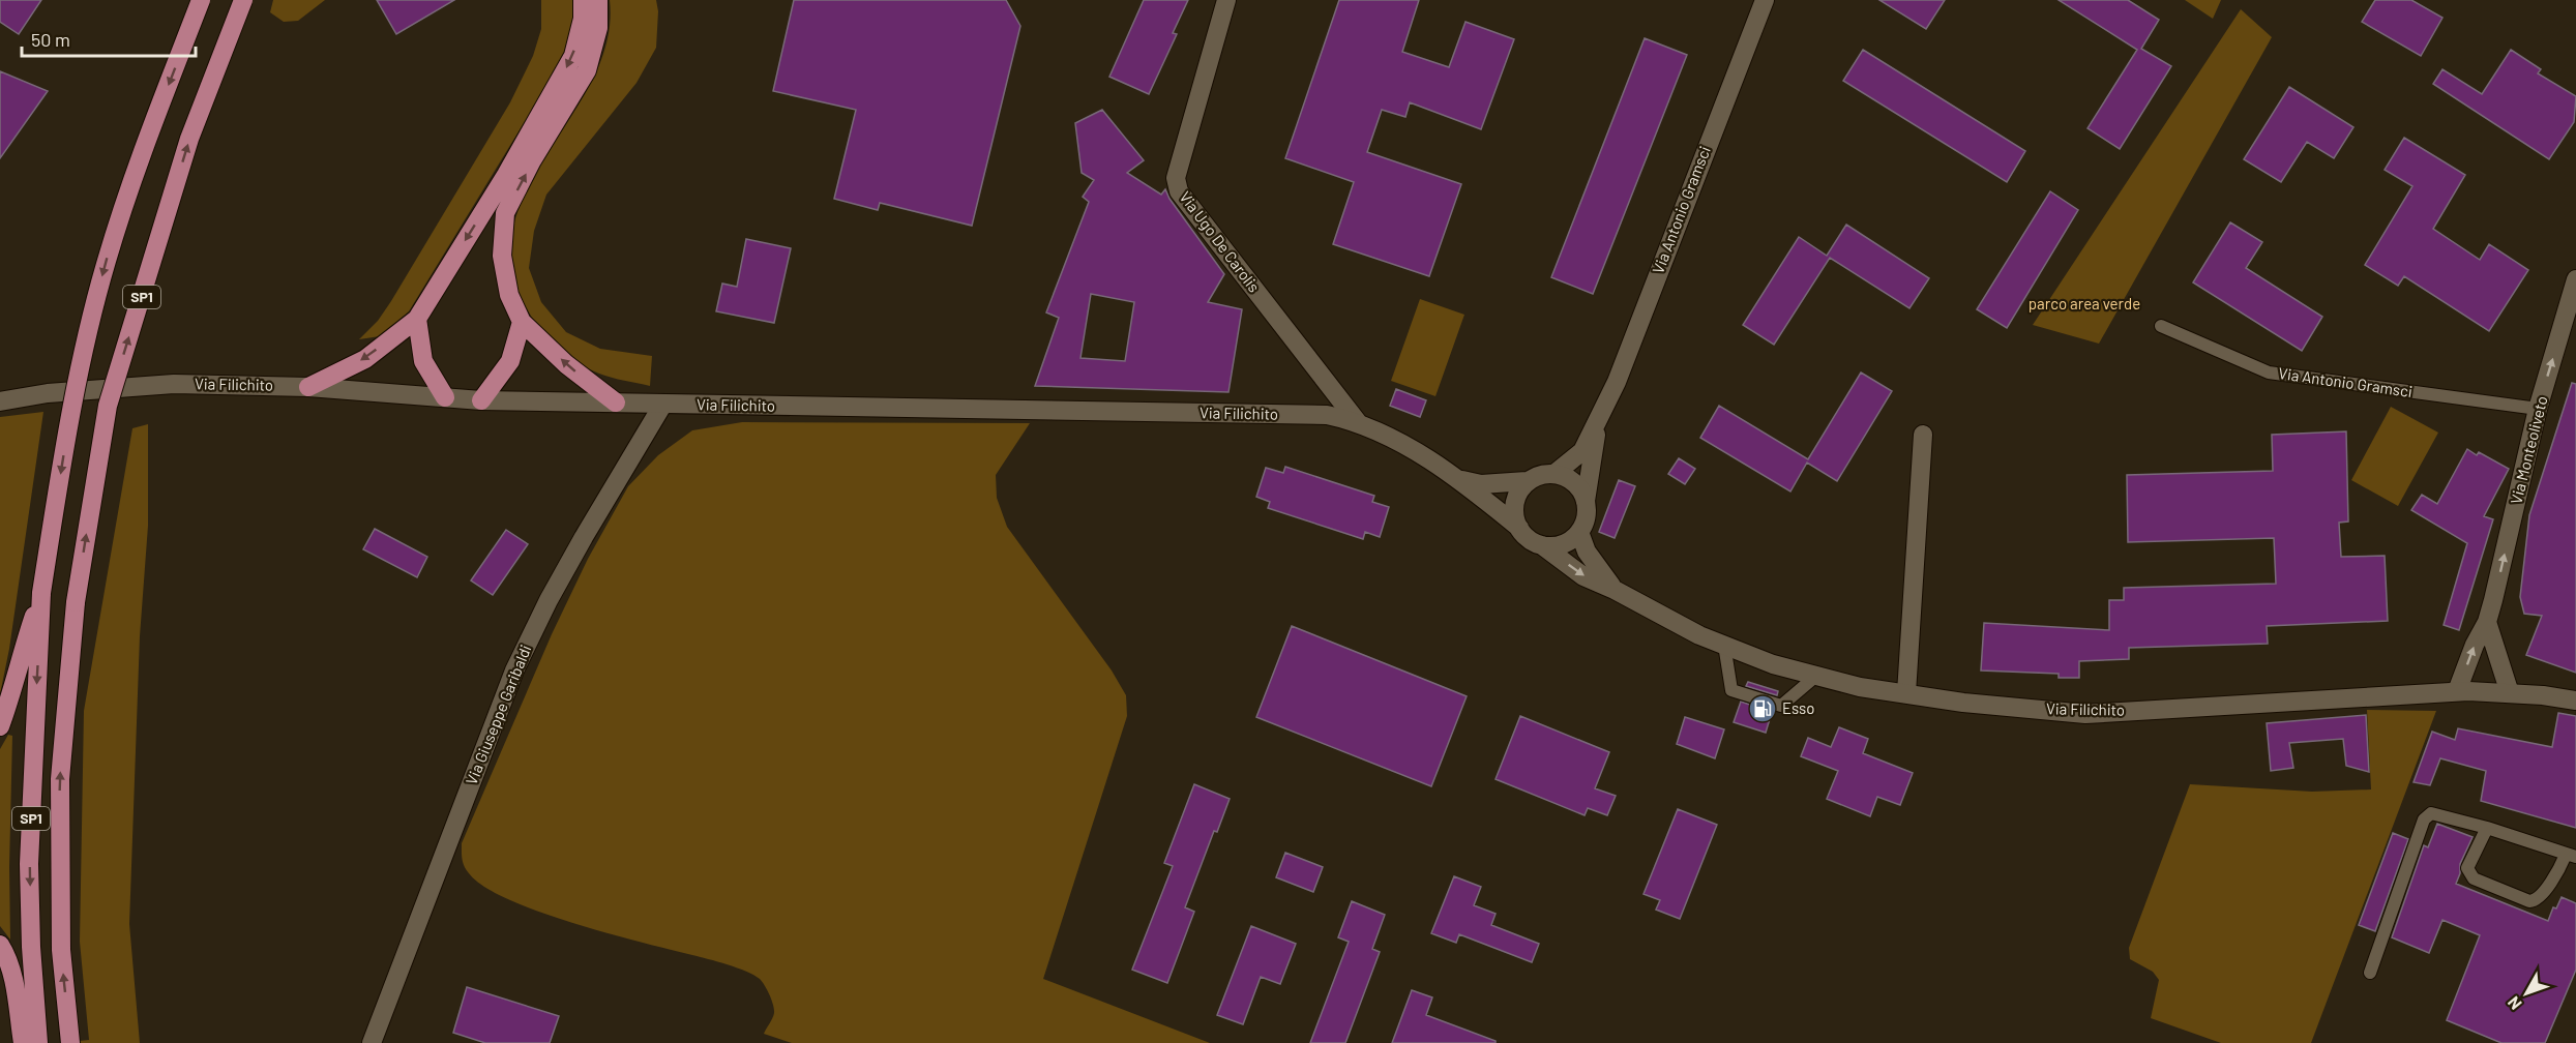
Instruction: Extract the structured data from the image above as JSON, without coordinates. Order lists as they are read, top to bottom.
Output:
{
  "streets": {
    "highway": ["SP1"],
    "street": [
      "Via Antonio Gramsci",
      "Via Ugo De Carolis",
      "Via Filichito",
      "Via Monteoliveto",
      "Via Giuseppe Garibaldi"
    ]
  },
  "crossings": [
    ["Via Antonio Gramsci", "Via Filichito"],
    ["Via Antonio Gramsci", "Via Monteoliveto"],
    ["Via Ugo De Carolis", "Via Filichito"],
    ["Via Filichito", "Via Monteoliveto"],
    ["Via Filichito", "Via Giuseppe Garibaldi"]
  ],
  "one_way": ["Via Monteoliveto"],
  "parks": ["parco area verde"],
  "places": {
    "fuel station": ["Esso"]
  },
  "scale_bar": "50 m",
  "north": "bottom left"
}
